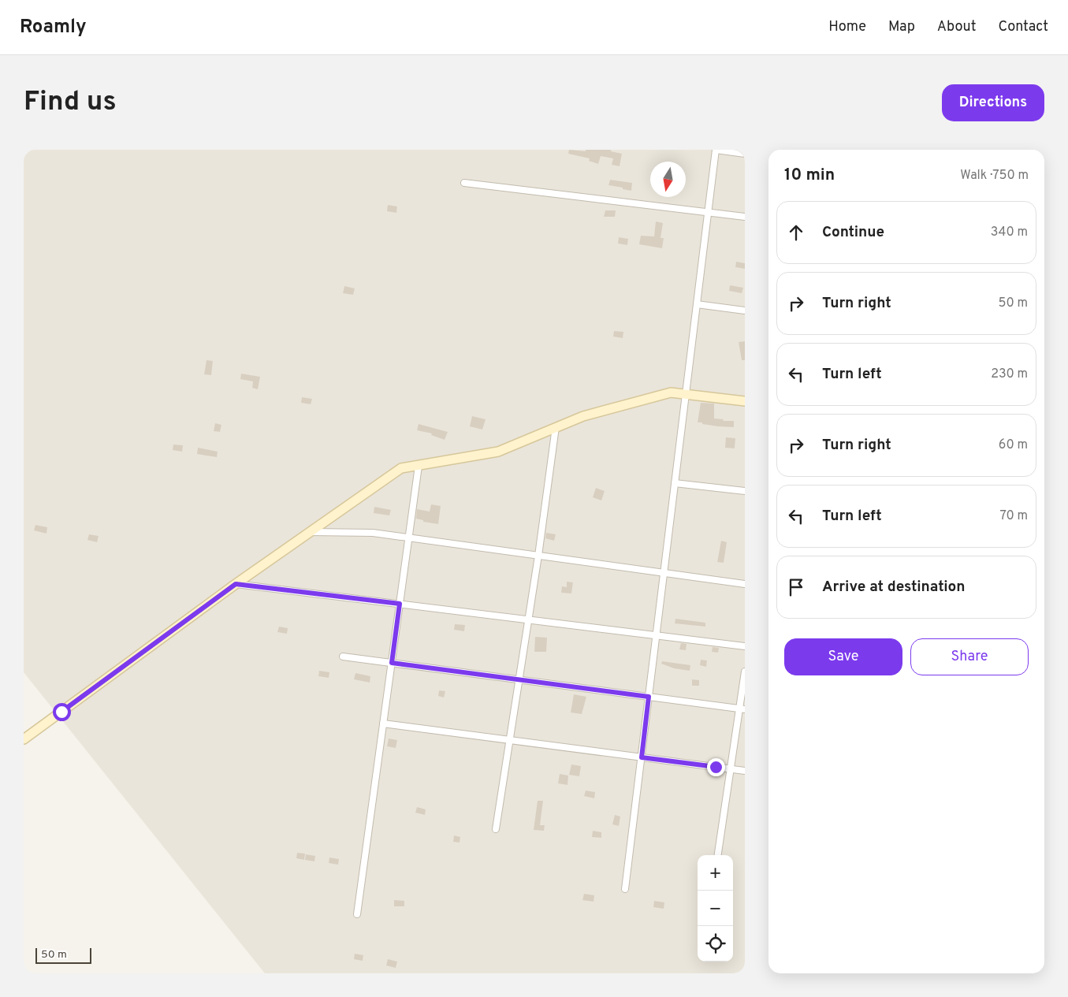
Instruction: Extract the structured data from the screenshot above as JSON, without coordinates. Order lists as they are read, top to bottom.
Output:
{
  "scale_bar": "50 m",
  "north": "bottom",
  "page": {
    "header": "Roamly",
    "nav": [
      "Home",
      "Map",
      "About",
      "Contact"
    ],
    "buttons": [
      "Directions",
      ["Save", "Share"]
    ],
    "title": "Find us",
    "heading": ["10 min", "Walk · 750 m"],
    "list": [
      ["Continue", "340 m"],
      ["Turn right", "50 m"],
      ["Turn left", "230 m"],
      ["Turn right", "60 m"],
      ["Turn left", "70 m"],
      "Arrive at destination"
    ],
    "map_buttons": ["+", "−"],
    "scale": "50 m"
  }
}
